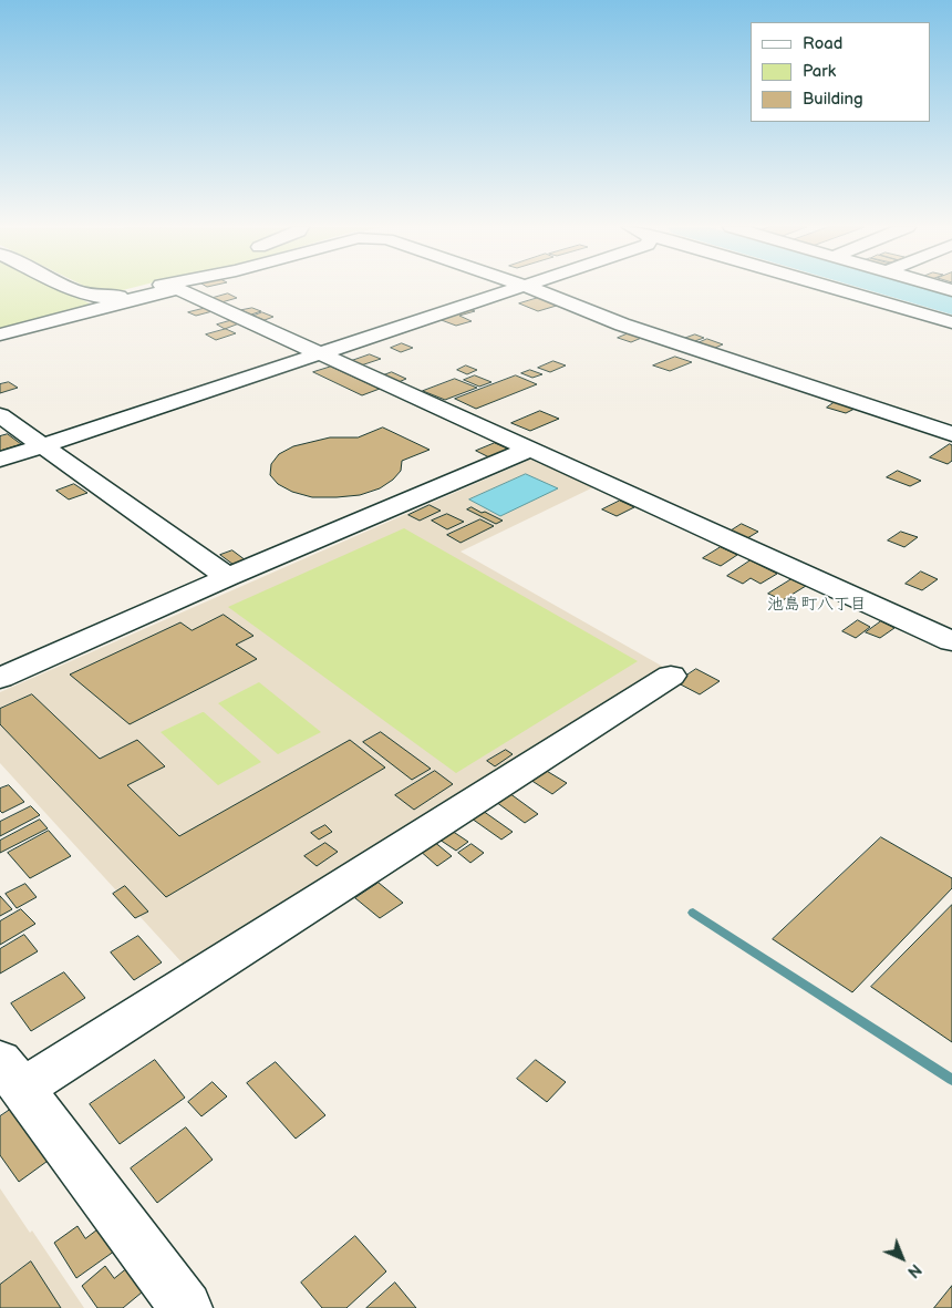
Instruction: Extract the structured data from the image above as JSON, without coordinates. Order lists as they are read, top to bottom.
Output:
{
  "districts": ["池島町八丁目"],
  "legend": ["Road", "Park", "Building"],
  "north": "bottom right"
}
